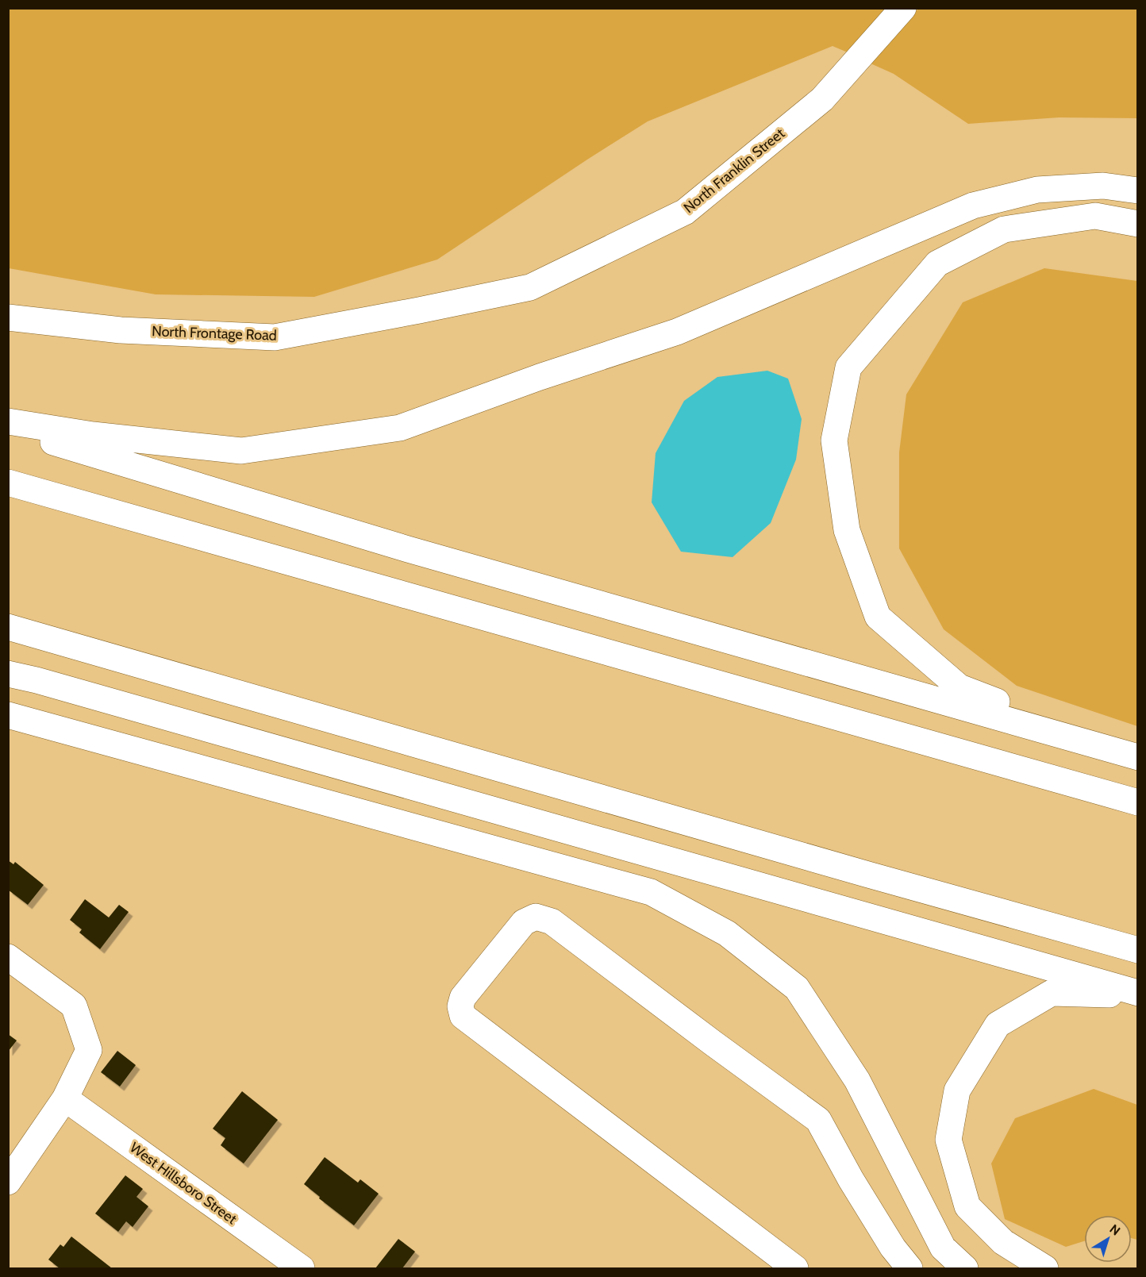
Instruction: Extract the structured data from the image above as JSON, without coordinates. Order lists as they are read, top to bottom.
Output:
{
  "streets": {
    "main road": ["North Franklin Street", "North Frontage Road", "West Hillsboro Street"]
  },
  "crossings": [
    ["North Franklin Street", "North Frontage Road"]
  ],
  "north": "top right"
}
